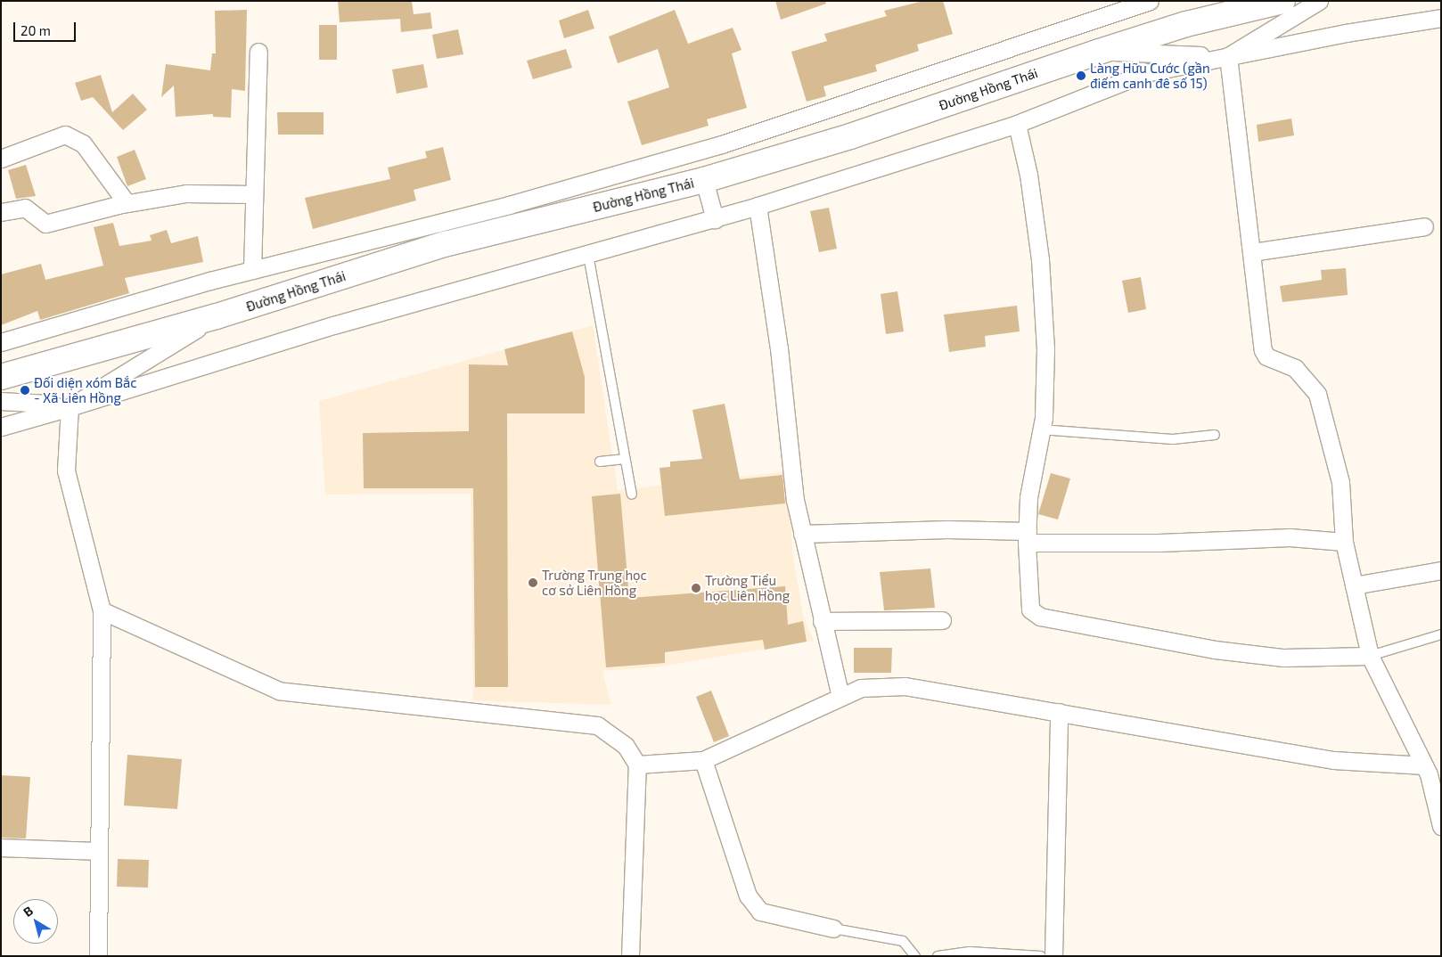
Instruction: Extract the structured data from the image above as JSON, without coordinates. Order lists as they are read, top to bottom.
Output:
{
  "streets": {
    "main road": ["Đường Hồng Thái"]
  },
  "places": [
    "Làng Hữu Cước (gần điếm canh đê số 15)",
    "Đối diện xóm Bắc - Xã Liên Hồng",
    "Trường Trung học cơ sở Liên Hồng",
    "Trường Tiểu học Liên Hồng"
  ],
  "scale_bar": "20 m",
  "north": "top left"
}
